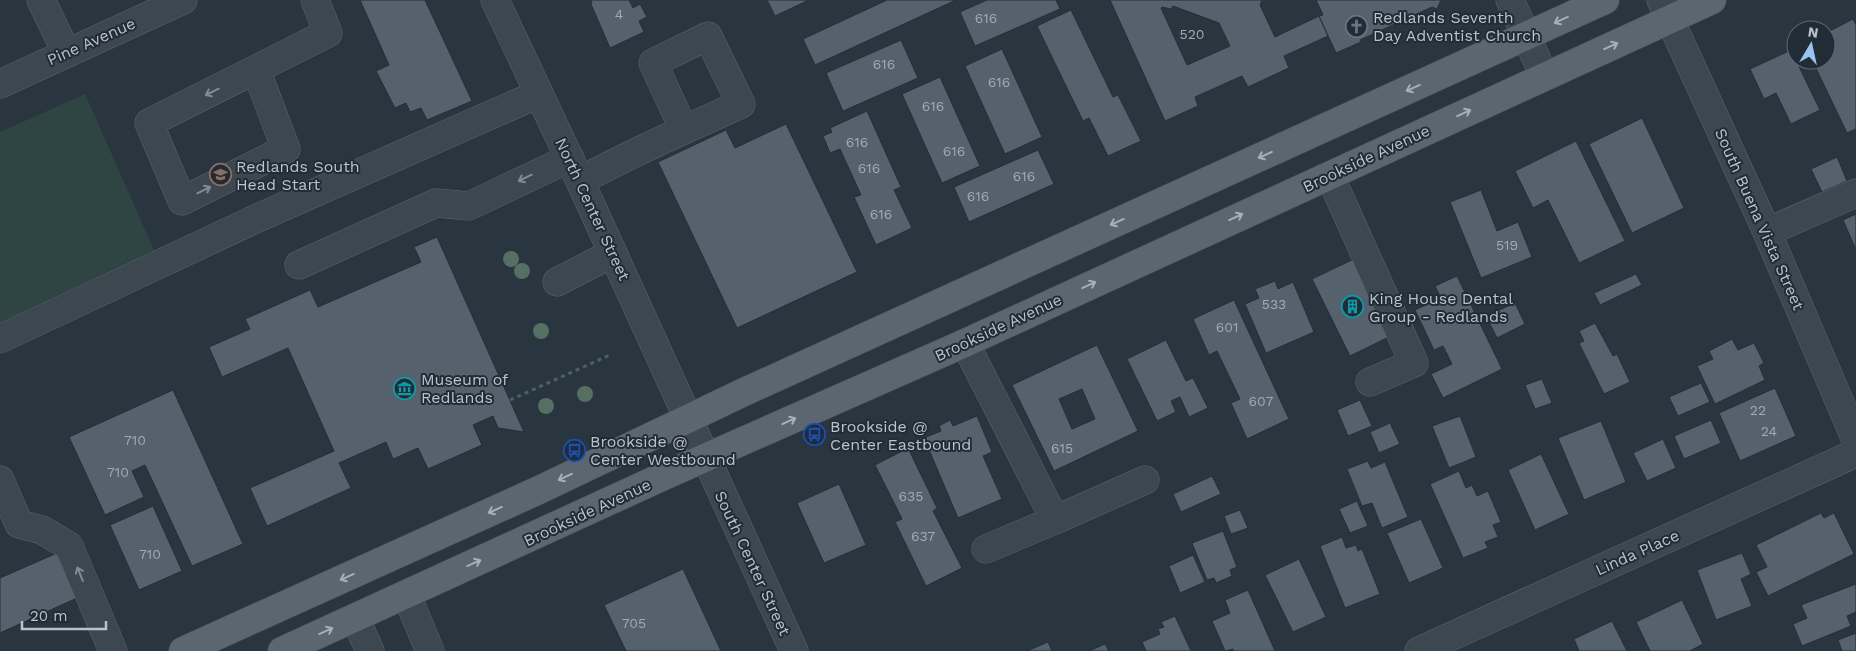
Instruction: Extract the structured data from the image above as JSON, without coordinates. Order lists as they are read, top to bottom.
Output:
{
  "streets": {
    "main road": ["Brookside Avenue"],
    "street": [
      "Pine Avenue",
      "North Center Street",
      "South Buena Vista Street",
      "Linda Place",
      "South Center Street"
    ]
  },
  "crossings": [
    ["Brookside Avenue", "South Buena Vista Street"],
    ["Brookside Avenue", "South Center Street"],
    ["North Center Street", "South Center Street"]
  ],
  "places": {
    "church": ["Redlands Seventh Day Adventist Church"],
    "school or university": ["Redlands South Head Start"],
    "building": ["King House Dental Group - Redlands"],
    "museum": ["Museum of Redlands"],
    "bus stop": ["Brookside @ Center Eastbound", "Brookside @ Center Westbound"]
  },
  "house_numbers": [
    "4",
    "616",
    "520",
    "616",
    "616",
    "616",
    "616",
    "616",
    "616",
    "616",
    "616",
    "616",
    "519",
    "533",
    "601",
    "607",
    "22",
    "24",
    "710",
    "615",
    "710",
    "635",
    "637",
    "710",
    "705"
  ],
  "scale_bar": "20 m",
  "north": "top"
}
